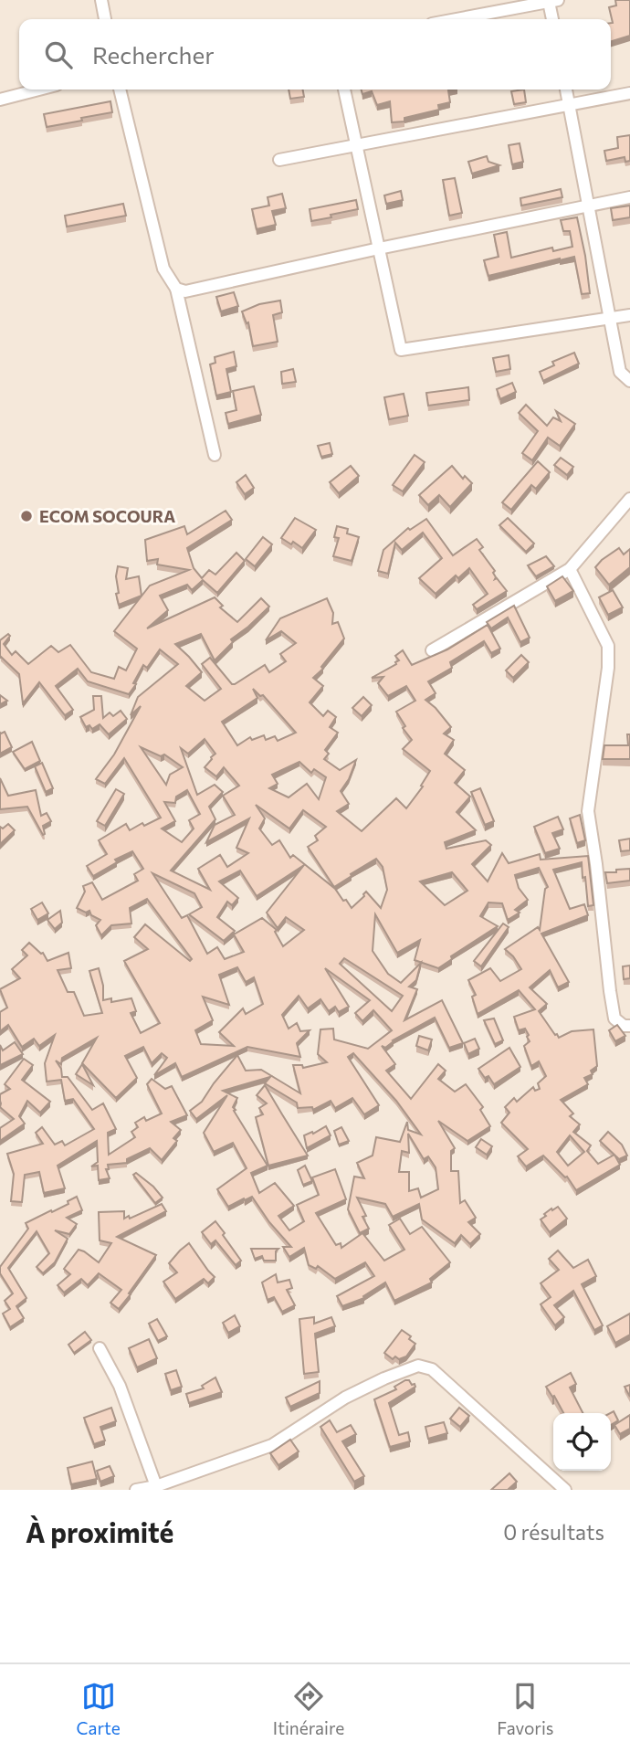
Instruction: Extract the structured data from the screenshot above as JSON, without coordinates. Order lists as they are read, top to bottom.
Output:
{
  "places": ["ECOM SOCOURA"],
  "page": {
    "search": "Rechercher",
    "heading": ["À proximité", "0 résultats"],
    "nav": ["Carte", "Itinéraire", "Favoris"]
  }
}
